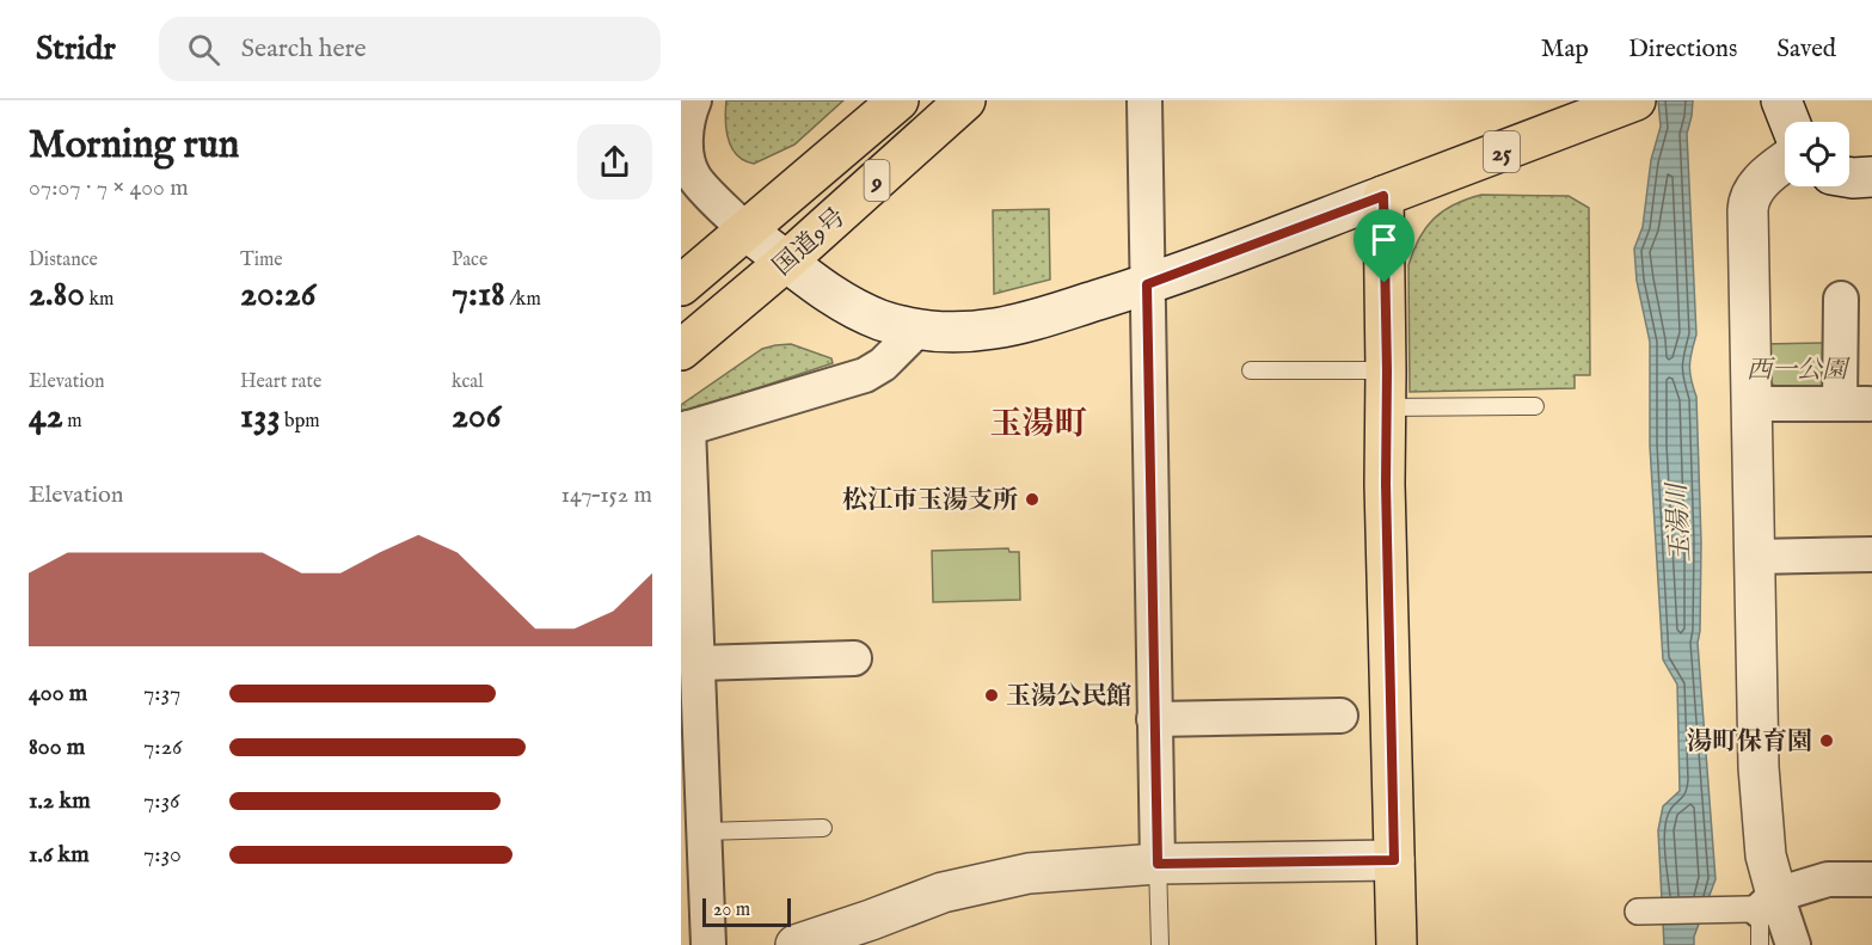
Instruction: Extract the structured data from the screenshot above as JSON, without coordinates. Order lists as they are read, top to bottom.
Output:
{
  "streets": {
    "main road": ["25", "9", "国道9号"]
  },
  "districts": ["玉湯町"],
  "water": ["玉湯川"],
  "parks": ["西一公園"],
  "places": ["松江市玉湯支所", "玉湯公民館", "湯町保育園"],
  "scale_bar": "20 m",
  "page": {
    "header": "Stridr",
    "search": "Search here",
    "nav": ["Map", "Directions", "Saved"],
    "heading": ["Morning run", "07:07 · 7 × 400 m"],
    "stats": [
      ["Distance", "2.80 km"],
      ["Time", "20:26"],
      ["Pace", "7:18 /km"],
      ["Elevation", "42 m"],
      ["Heart rate", "133 bpm"],
      ["kcal", "206"]
    ],
    "chart": ["Elevation", "147–152 m"],
    "list": [
      {
        "name": "400 m",
        "note": "7:37"
      },
      {
        "name": "800 m",
        "note": "7:26"
      },
      {
        "name": "1.2 km",
        "note": "7:36"
      },
      {
        "name": "1.6 km",
        "note": "7:30"
      }
    ],
    "scale": "20 m"
  }
}
